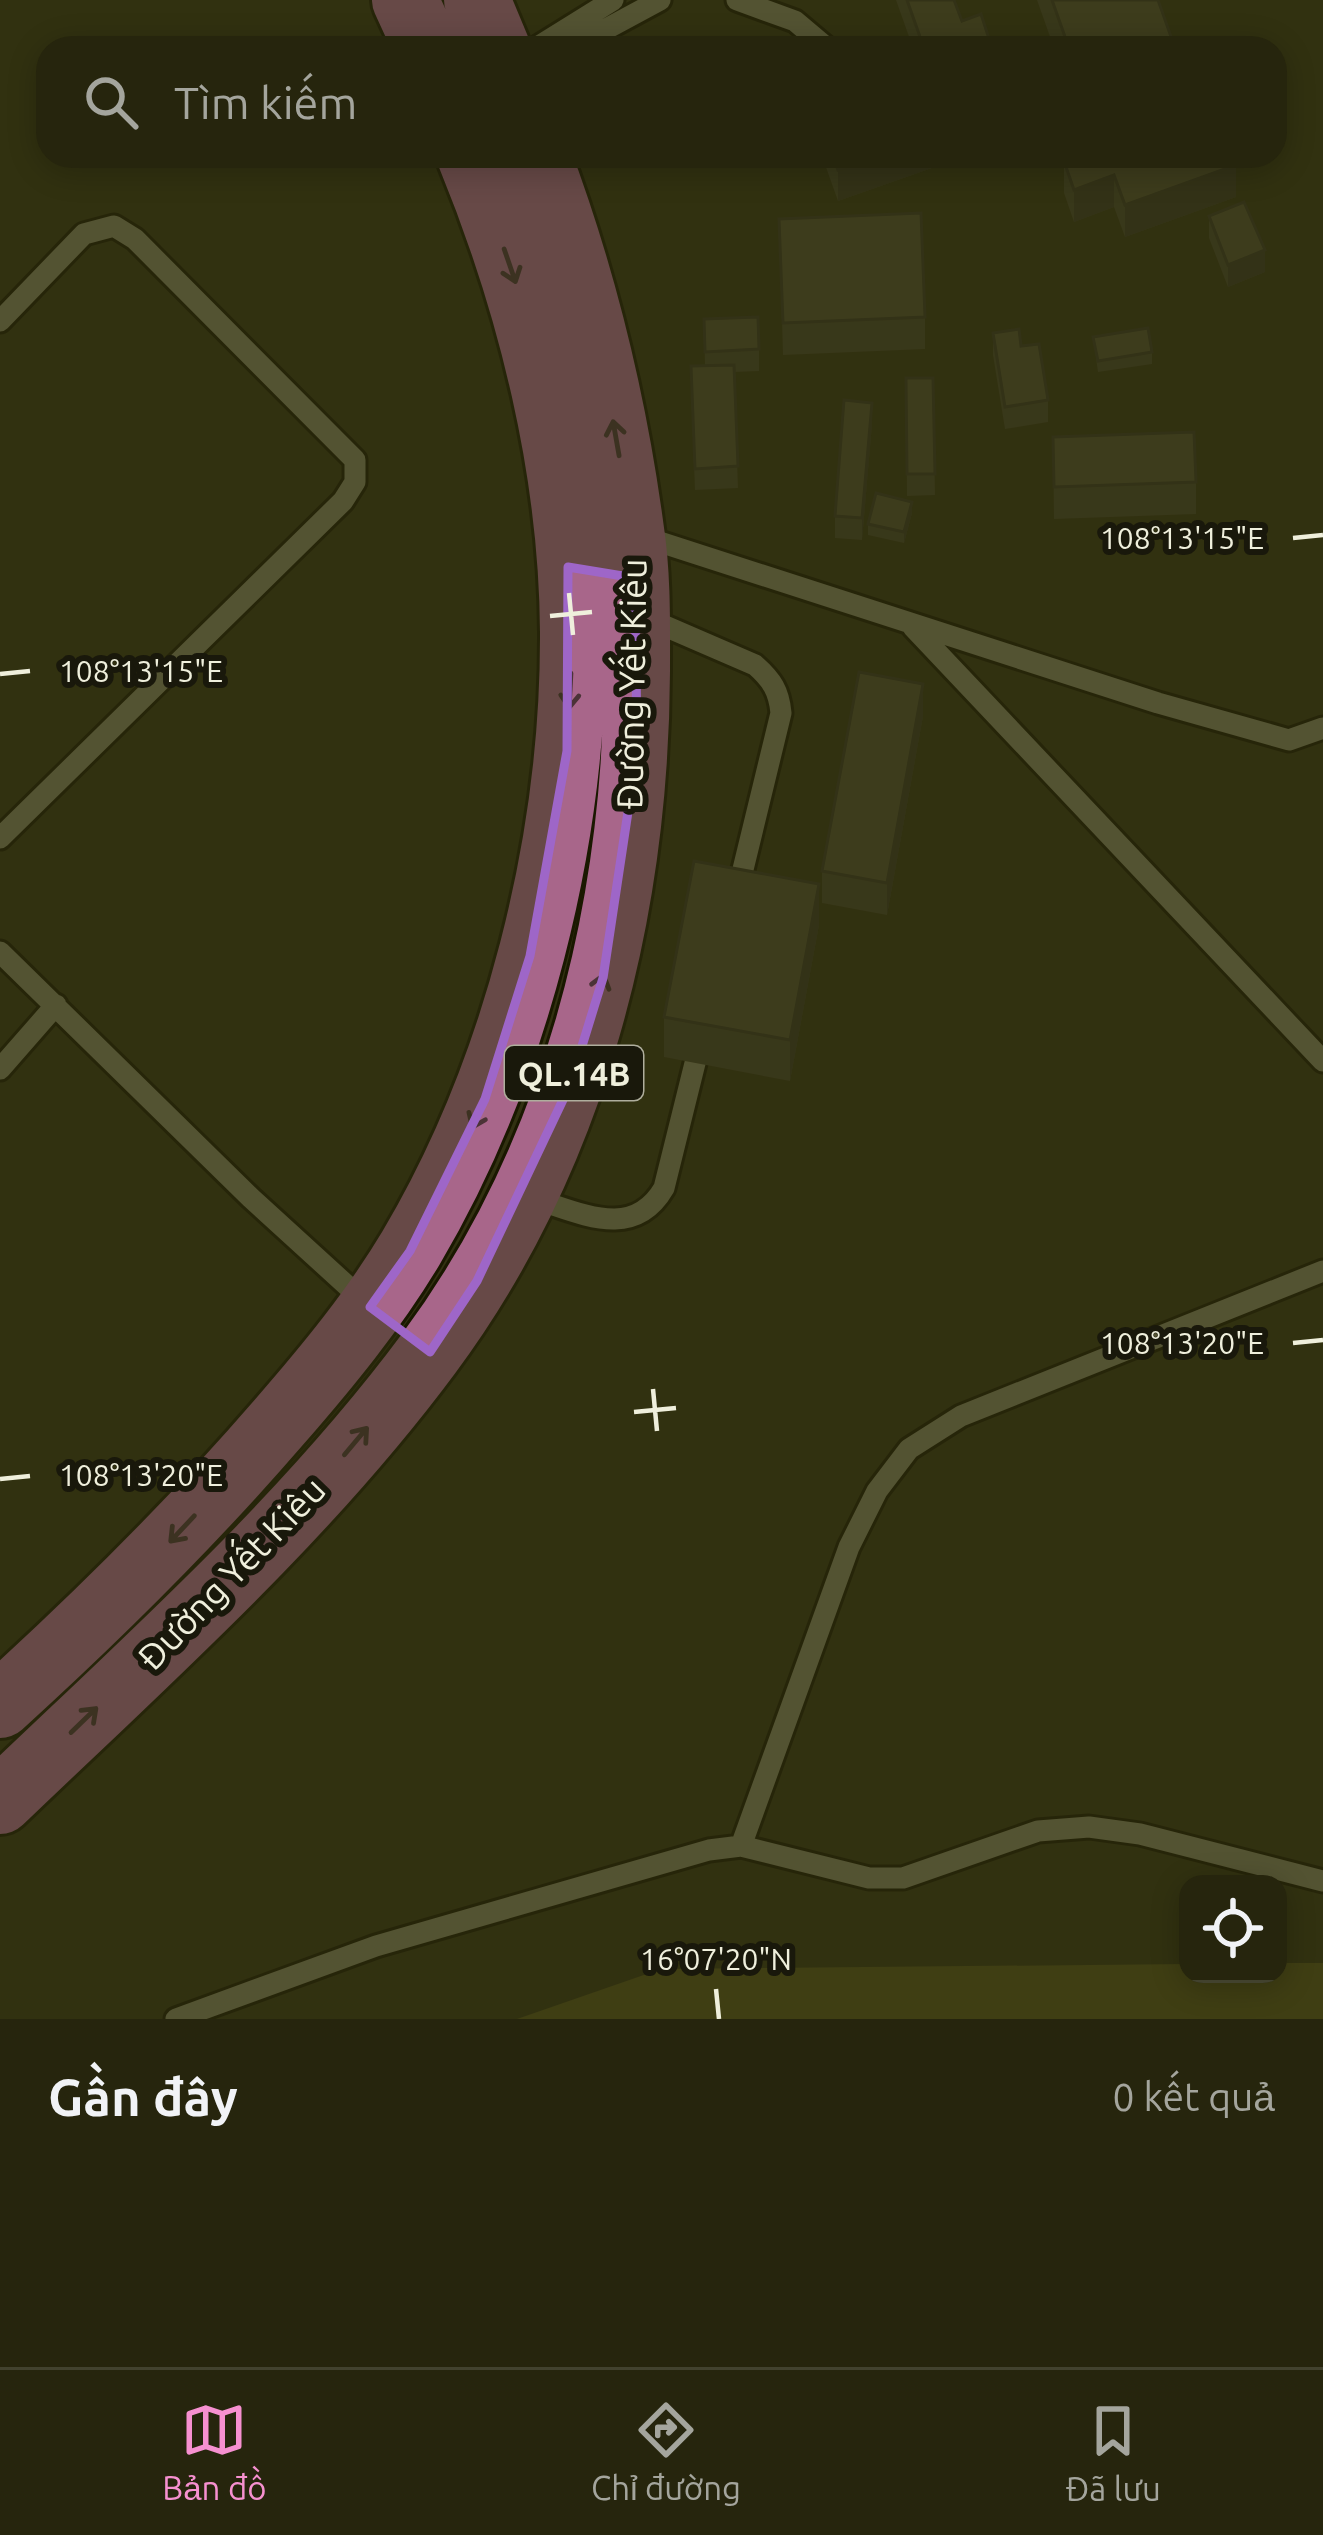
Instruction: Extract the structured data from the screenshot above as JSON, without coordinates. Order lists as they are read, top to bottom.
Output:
{
  "streets": {
    "highway": ["Đường Yết Kiêu", "QL.14B"]
  },
  "page": {
    "search": "Tìm kiếm",
    "heading": ["Gần đây", "0 kết quả"],
    "nav": ["Bản đồ", "Chỉ đường", "Đã lưu"]
  },
  "coordinates": ["108°13'15\"E", "108°13'20\"E", "16°07'20\"N"]
}
